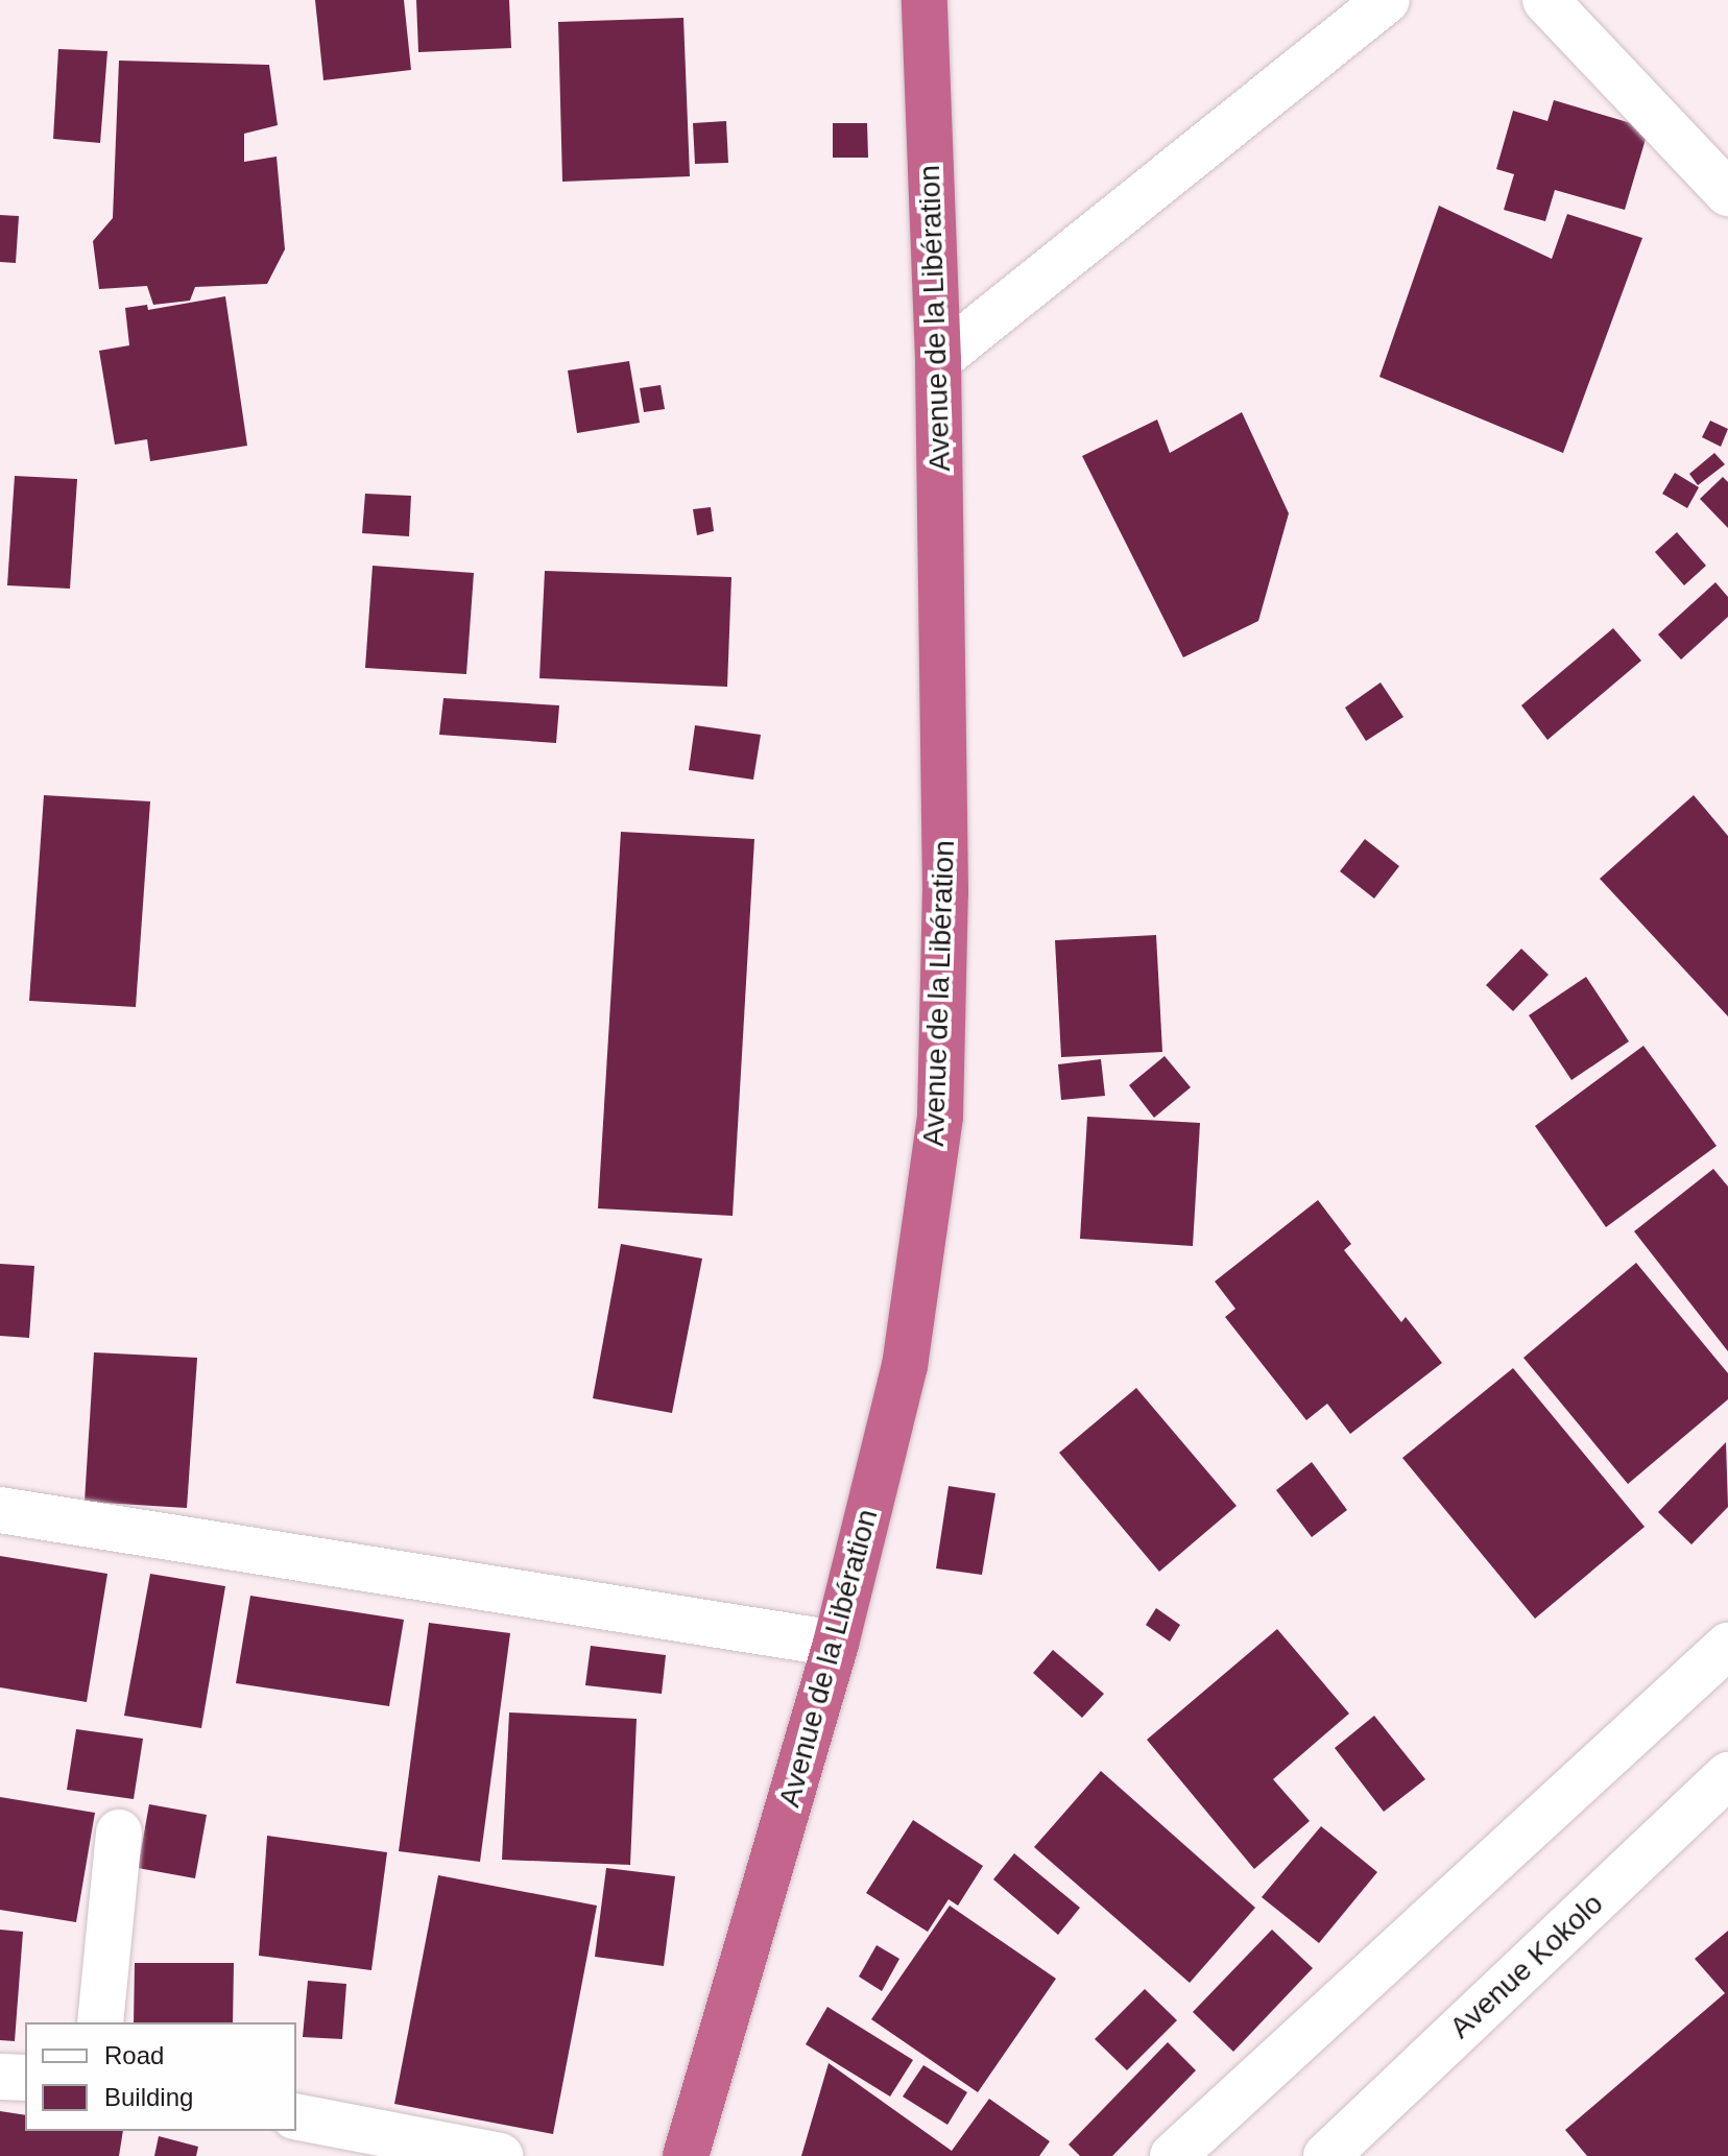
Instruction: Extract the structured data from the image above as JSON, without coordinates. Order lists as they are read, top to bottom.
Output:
{
  "streets": {
    "highway": ["Avenue de la Libération"],
    "street": ["Avenue Kokolo"]
  },
  "legend": ["Road", "Building"]
}
